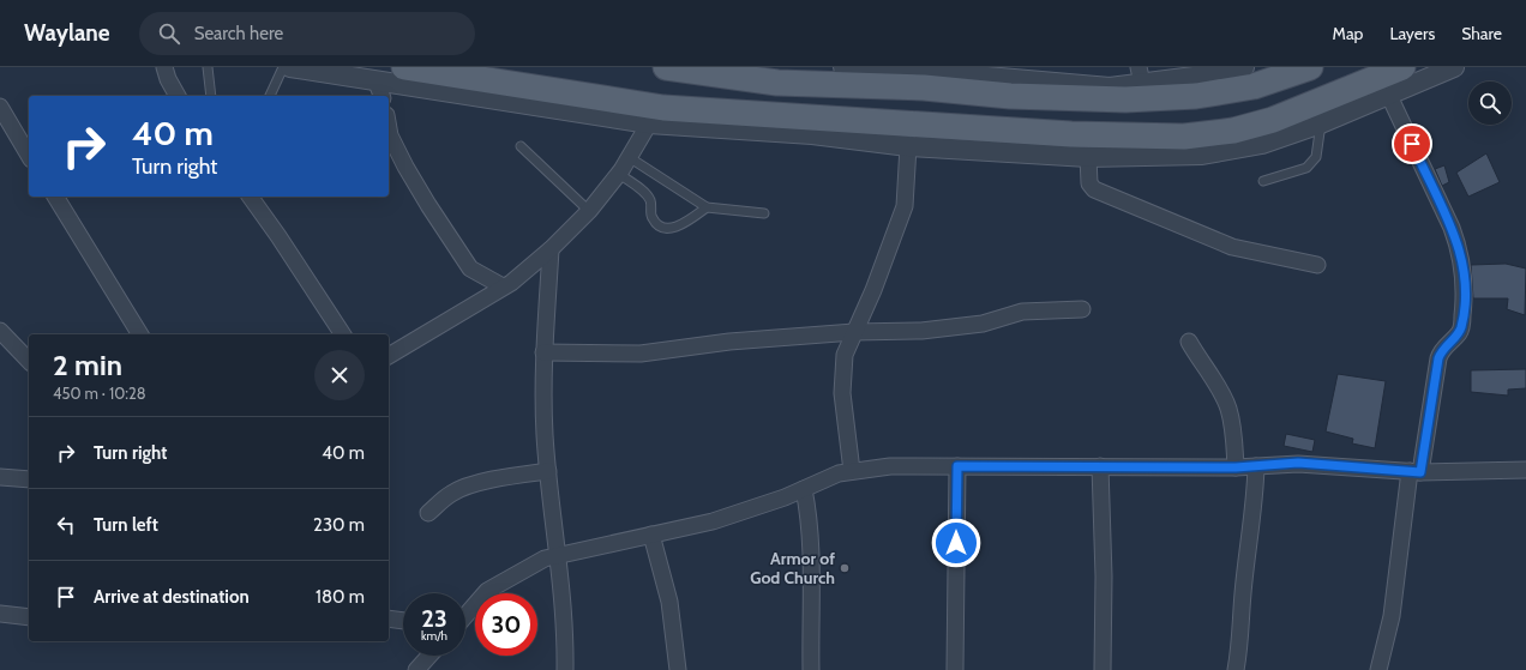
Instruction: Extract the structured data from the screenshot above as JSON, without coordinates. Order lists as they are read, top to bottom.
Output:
{
  "places": ["Armor of God Church"],
  "page": {
    "header": "Waylane",
    "search": "Search here",
    "nav": ["Map", "Layers", "Share"],
    "turn": ["40 m", "Turn right"],
    "heading": ["2 min", "450 m · 10:28"],
    "list": [
      {
        "name": "Turn right",
        "value": "40 m"
      },
      {
        "name": "Turn left",
        "value": "230 m"
      },
      {
        "name": "Arrive at destination",
        "value": "180 m"
      }
    ],
    "speed": "23 km/h",
    "limit": "30"
  }
}
